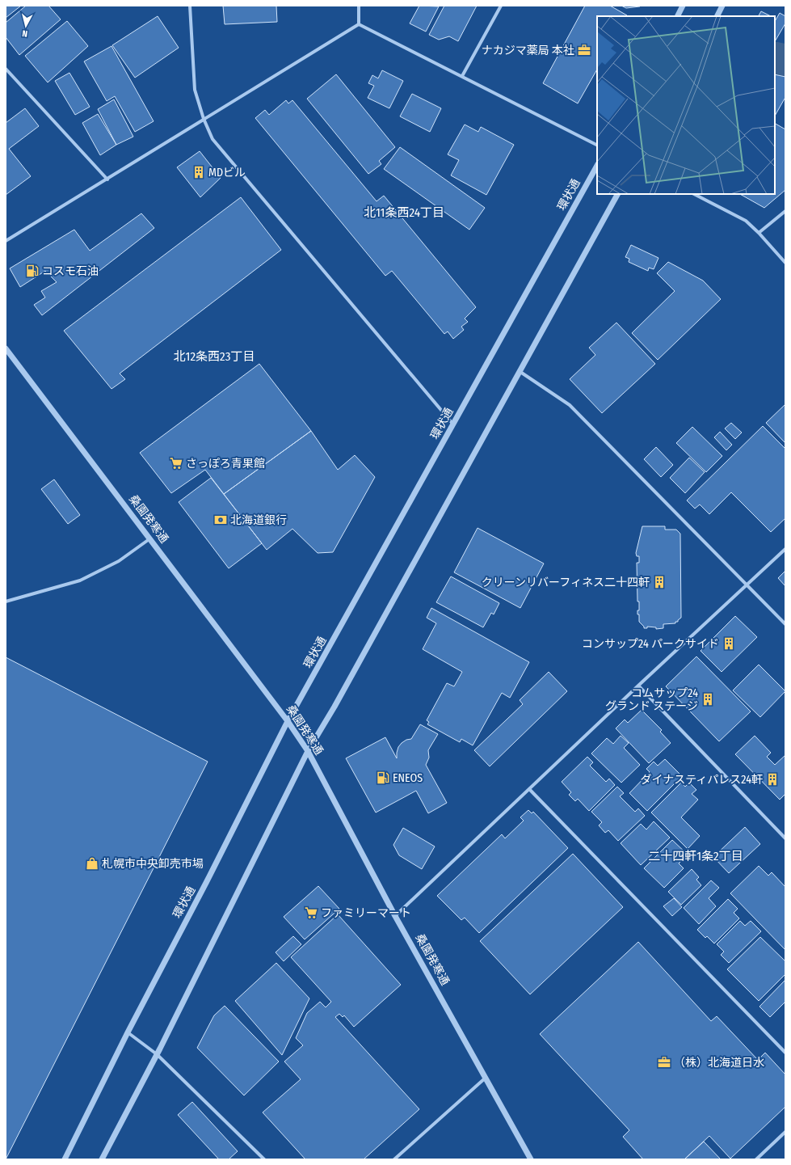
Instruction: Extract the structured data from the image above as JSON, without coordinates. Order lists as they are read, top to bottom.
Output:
{
  "streets": {
    "street": ["環状通", "桑園発寒通"]
  },
  "crossings": [
    ["環状通", "桑園発寒通"]
  ],
  "districts": ["北11条西24丁目", "北12条西23丁目", "二十四軒1条2丁目"],
  "places": {
    "office": ["ナカジマ薬局 本社", "（株）北海道日水"],
    "building": [
      "MDビル",
      "クリーンリバーフィネス二十四軒",
      "コンサップ24 パークサイド",
      "コムサップ24 グランド ステージ",
      "ダイナスティパレス24軒"
    ],
    "fuel station": ["コスモ石油", "ENEOS"],
    "supermarket": ["さっぽろ青果館", "ファミリーマート"],
    "bank": ["北海道銀行"],
    "shop": ["札幌市中央卸売市場"]
  },
  "north": "bottom"
}
